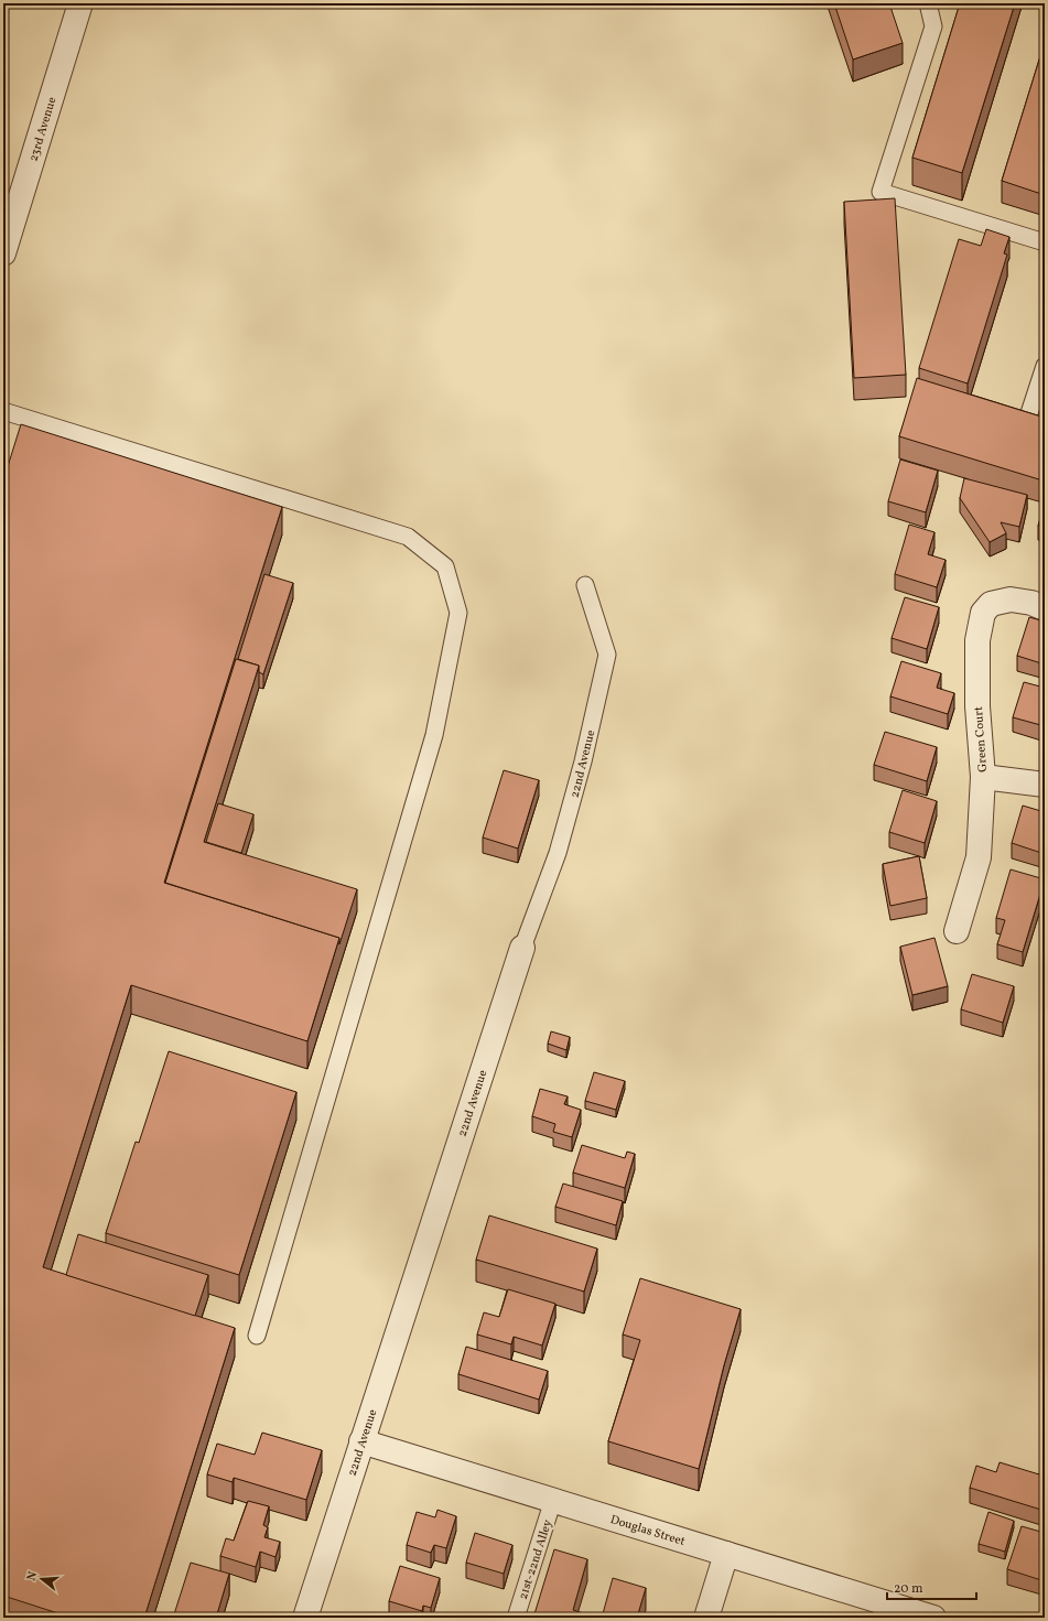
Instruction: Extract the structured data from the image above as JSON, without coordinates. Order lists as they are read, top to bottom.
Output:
{
  "streets": {
    "street": [
      "23rd Avenue",
      "Green Court",
      "22nd Avenue",
      "Douglas Street"
    ],
    "lane": ["21st-22nd Alley"]
  },
  "crossings": [
    ["22nd Avenue", "Douglas Street"],
    ["Douglas Street", "21st-22nd Alley"]
  ],
  "scale_bar": "20 m",
  "north": "left"
}
